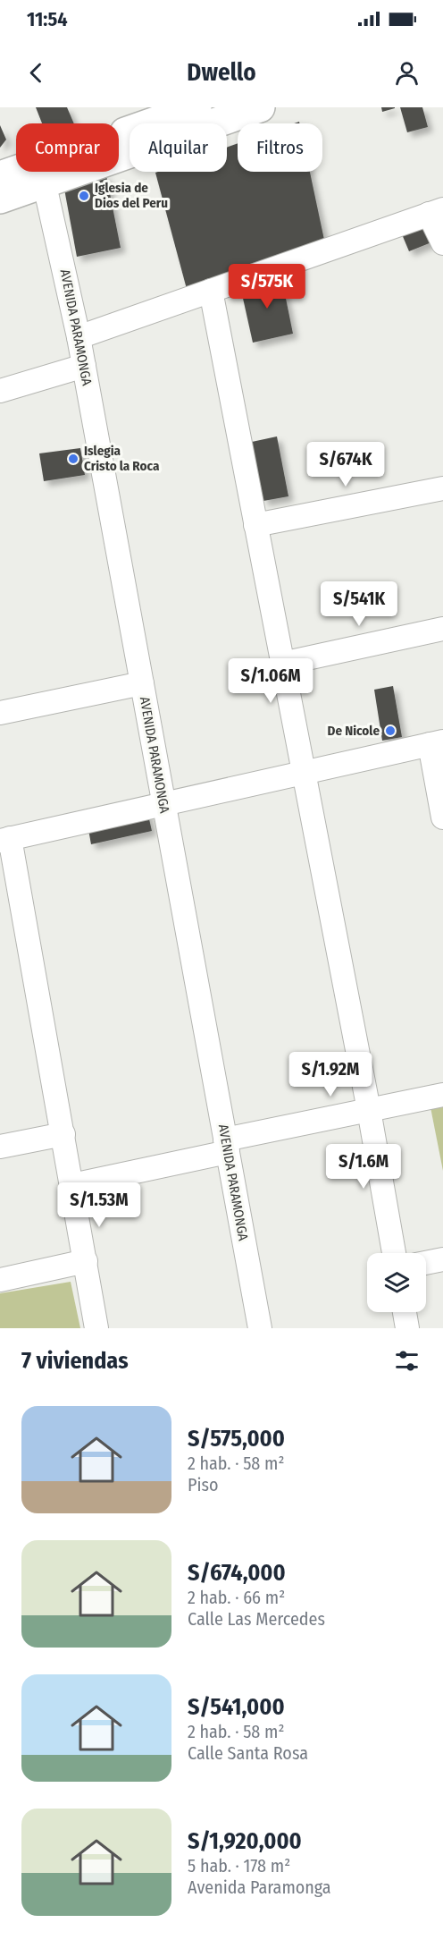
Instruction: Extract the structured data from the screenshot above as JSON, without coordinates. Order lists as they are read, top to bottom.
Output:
{
  "streets": {
    "street": ["AVENIDA PARAMONGA"]
  },
  "places": ["Iglesia de Dios del Peru", "Islegia Cristo la Roca", "De Nicole"],
  "page": {
    "status": "11:54",
    "header": "Dwello",
    "chip": ["Comprar", "Alquilar", "Filtros"],
    "price": [
      "S/575K",
      "S/674K",
      "S/541K",
      "S/1.06M",
      "S/1.92M",
      "S/1.6M",
      "S/1.53M"
    ],
    "heading": "7 viviendas",
    "list": [
      {
        "name": "S/575,000",
        "note": "2 hab. · 58 m² · Piso"
      },
      {
        "name": "S/674,000",
        "note": "2 hab. · 66 m² · Calle Las Mercedes"
      },
      {
        "name": "S/541,000",
        "note": "2 hab. · 58 m² · Calle Santa Rosa"
      },
      {
        "name": "S/1,920,000",
        "note": "5 hab. · 178 m² · Avenida Paramonga"
      }
    ]
  }
}
